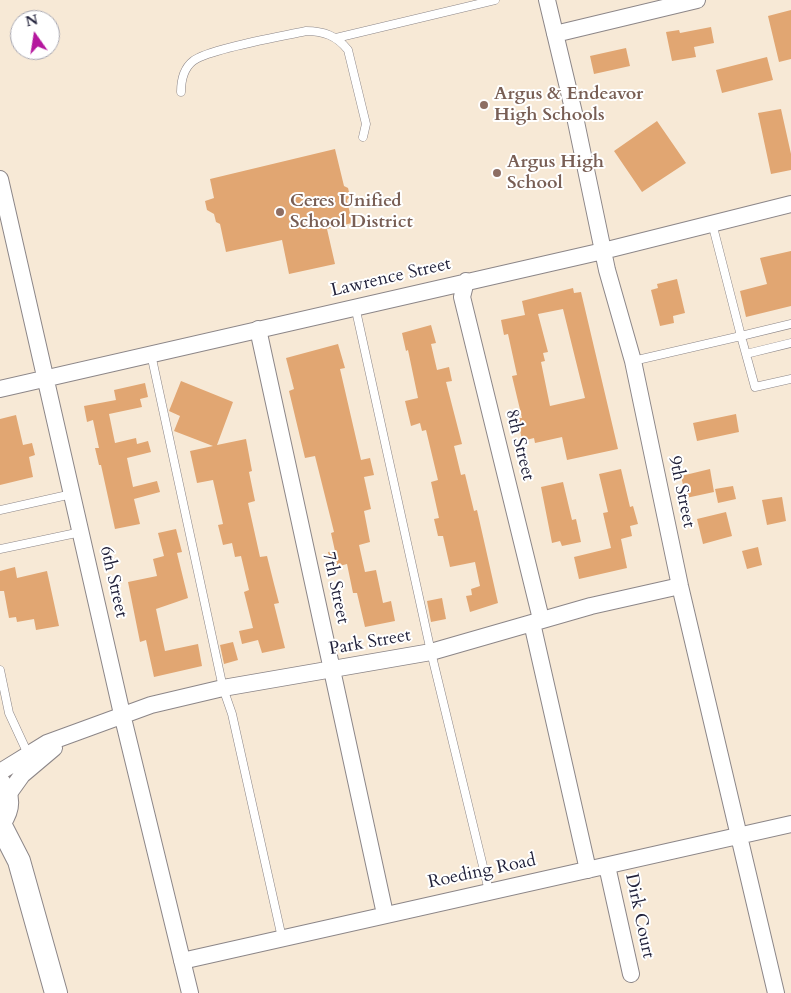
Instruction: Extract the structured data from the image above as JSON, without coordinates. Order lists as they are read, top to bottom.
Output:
{
  "streets": {
    "street": [
      "Lawrence Street",
      "8th Street",
      "9th Street",
      "6th Street",
      "7th Street",
      "Park Street",
      "Roeding Road",
      "Dirk Court"
    ]
  },
  "crossings": [
    ["Lawrence Street", "8th Street"],
    ["Lawrence Street", "9th Street"],
    ["Lawrence Street", "6th Street"],
    ["Lawrence Street", "7th Street"],
    ["8th Street", "Park Street"],
    ["8th Street", "Roeding Road"],
    ["9th Street", "Park Street"],
    ["9th Street", "Roeding Road"],
    ["6th Street", "Park Street"],
    ["6th Street", "Roeding Road"],
    ["7th Street", "Park Street"],
    ["7th Street", "Roeding Road"],
    ["Roeding Road", "Dirk Court"]
  ],
  "places": ["Argus & Endeavor High Schools", "Argus High School", "Ceres Unified School District"],
  "north": "top"
}
